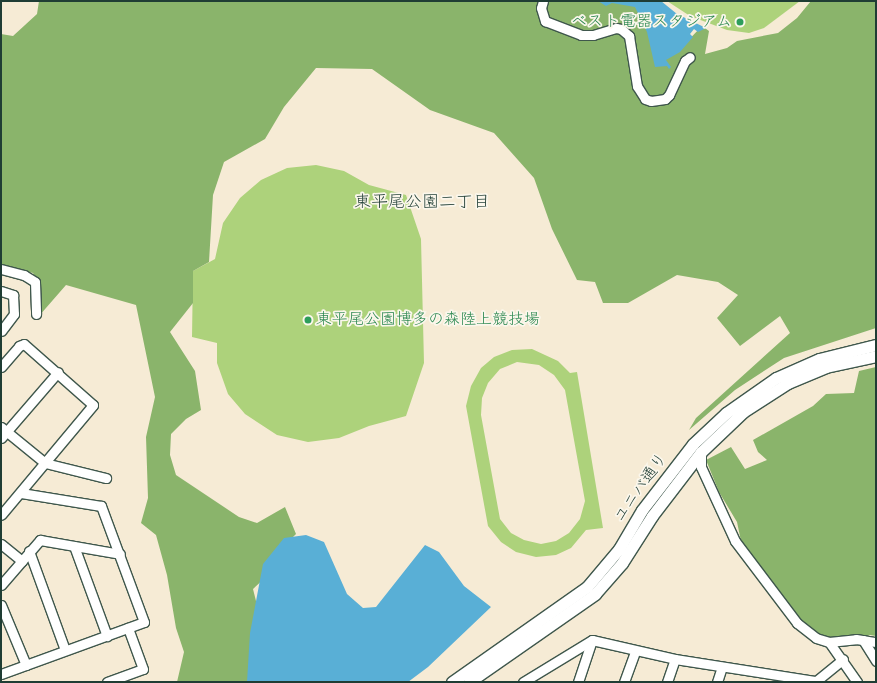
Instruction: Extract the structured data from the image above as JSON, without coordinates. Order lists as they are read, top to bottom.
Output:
{
  "streets": {
    "street": ["ユニバ通り"]
  },
  "districts": ["東平尾公園二丁目"],
  "places": ["ベスト電器スタジアム", "東平尾公園博多の森陸上競技場"]
}
